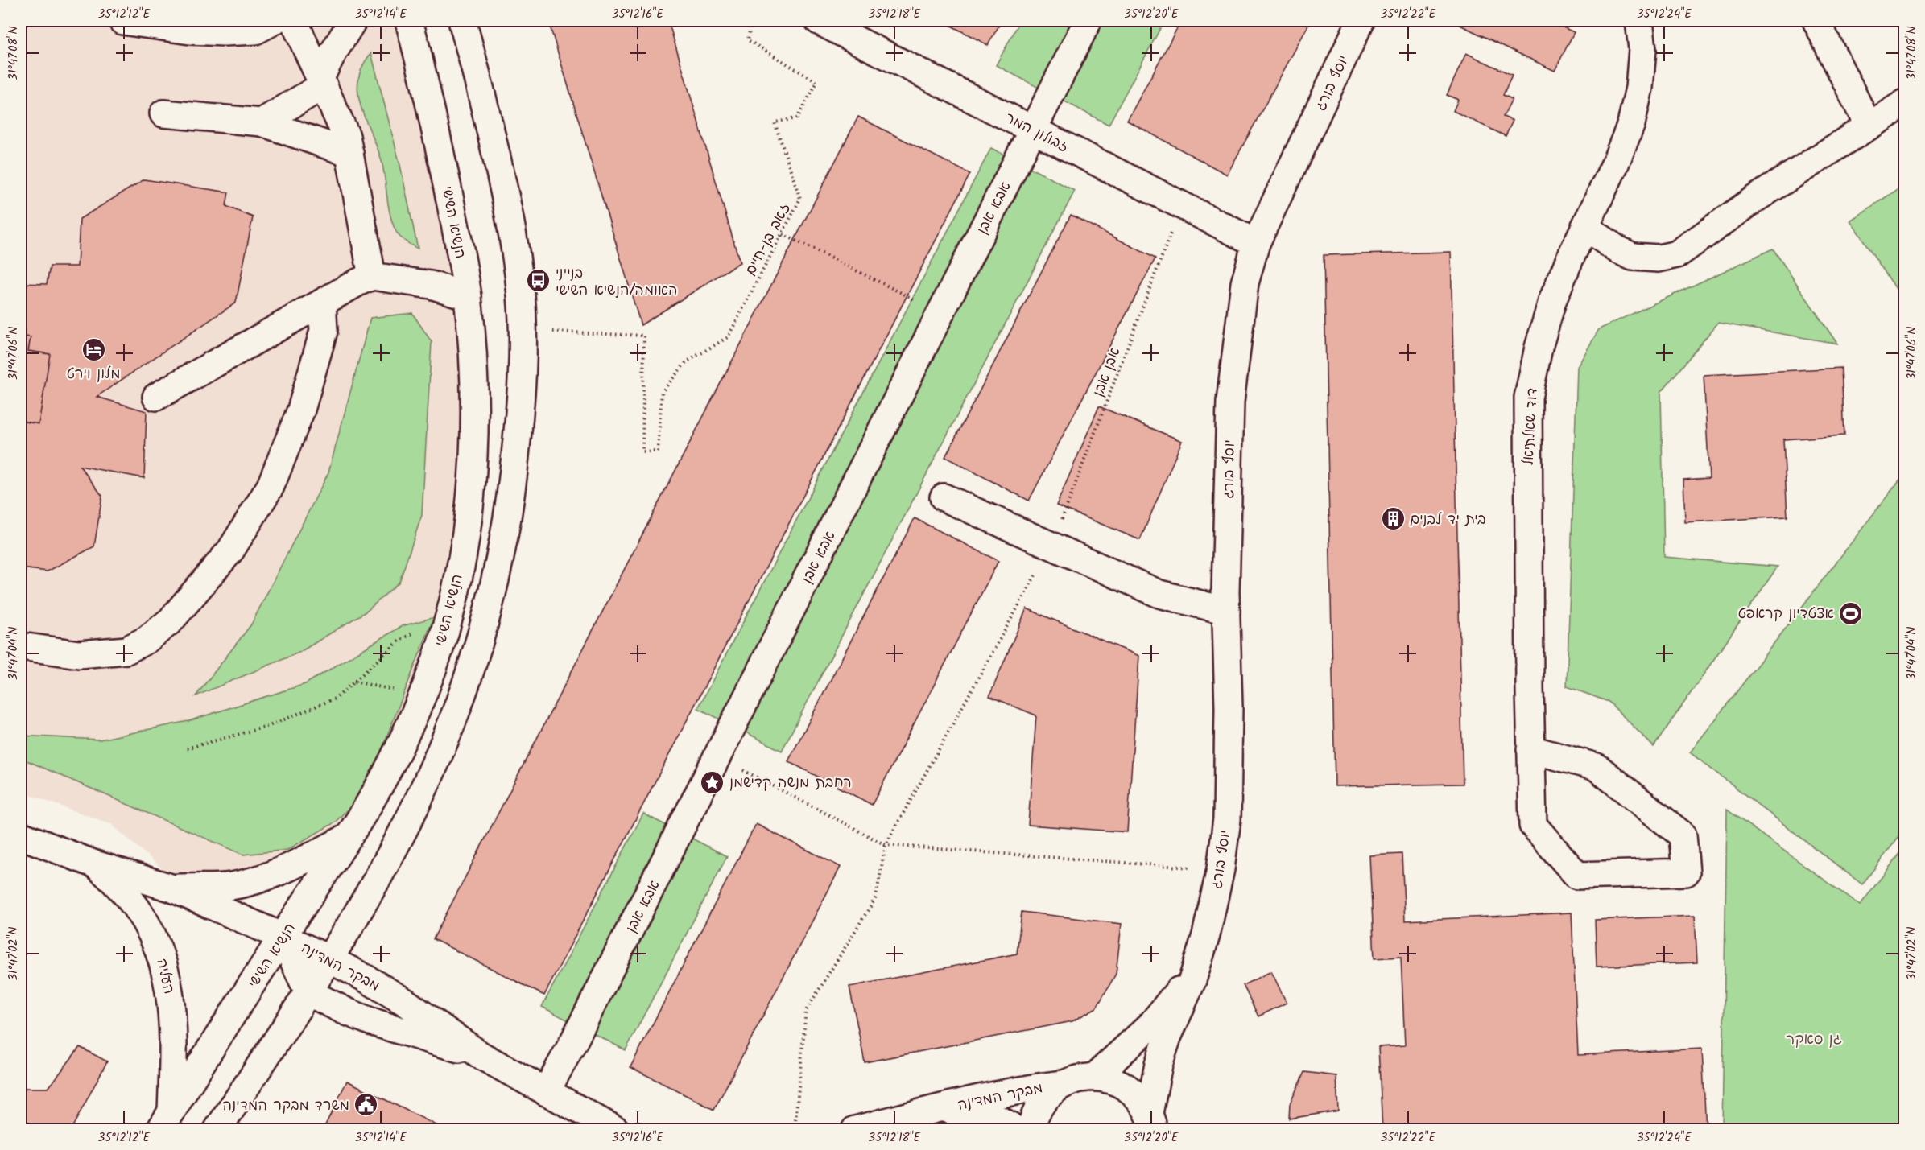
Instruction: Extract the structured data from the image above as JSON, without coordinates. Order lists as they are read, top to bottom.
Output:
{
  "streets": {
    "street": [
      "יוסף בורג",
      "זבולון המר",
      "אבא אבן",
      "הנשיא השישי",
      "דוד שאלתיאל",
      "מבקר המדינה",
      "העליה"
    ],
    "path": ["זאב בן-חיים", "אבן אבן"]
  },
  "crossings": [
    ["יוסף בורג", "זבולון המר"],
    ["זבולון המר", "אבא אבן"],
    ["זבולון המר", "אבן אבן"],
    ["אבא אבן", "מבקר המדינה"],
    ["הנשיא השישי", "מבקר המדינה"],
    ["הנשיא השישי", "העליה"],
    ["מבקר המדינה", "העליה"]
  ],
  "parks": ["גן סאקר"],
  "places": {
    "bus stop": ["בנייני האומה/הנשיא השישי"],
    "hotel": ["מלון וירט"],
    "building": ["בית יד לבנים"],
    "sports": ["אצטדיון קראפט"],
    "place": ["רחבת מנשה קדישמן"],
    "public building": ["משרד מבקר המדינה"]
  },
  "coordinates": [
    "35°12'12\"E",
    "35°12'14\"E",
    "35°12'16\"E",
    "35°12'18\"E",
    "35°12'20\"E",
    "35°12'22\"E",
    "35°12'24\"E",
    "31°47'08\"N",
    "31°47'06\"N",
    "31°47'04\"N",
    "31°47'02\"N"
  ]
}
